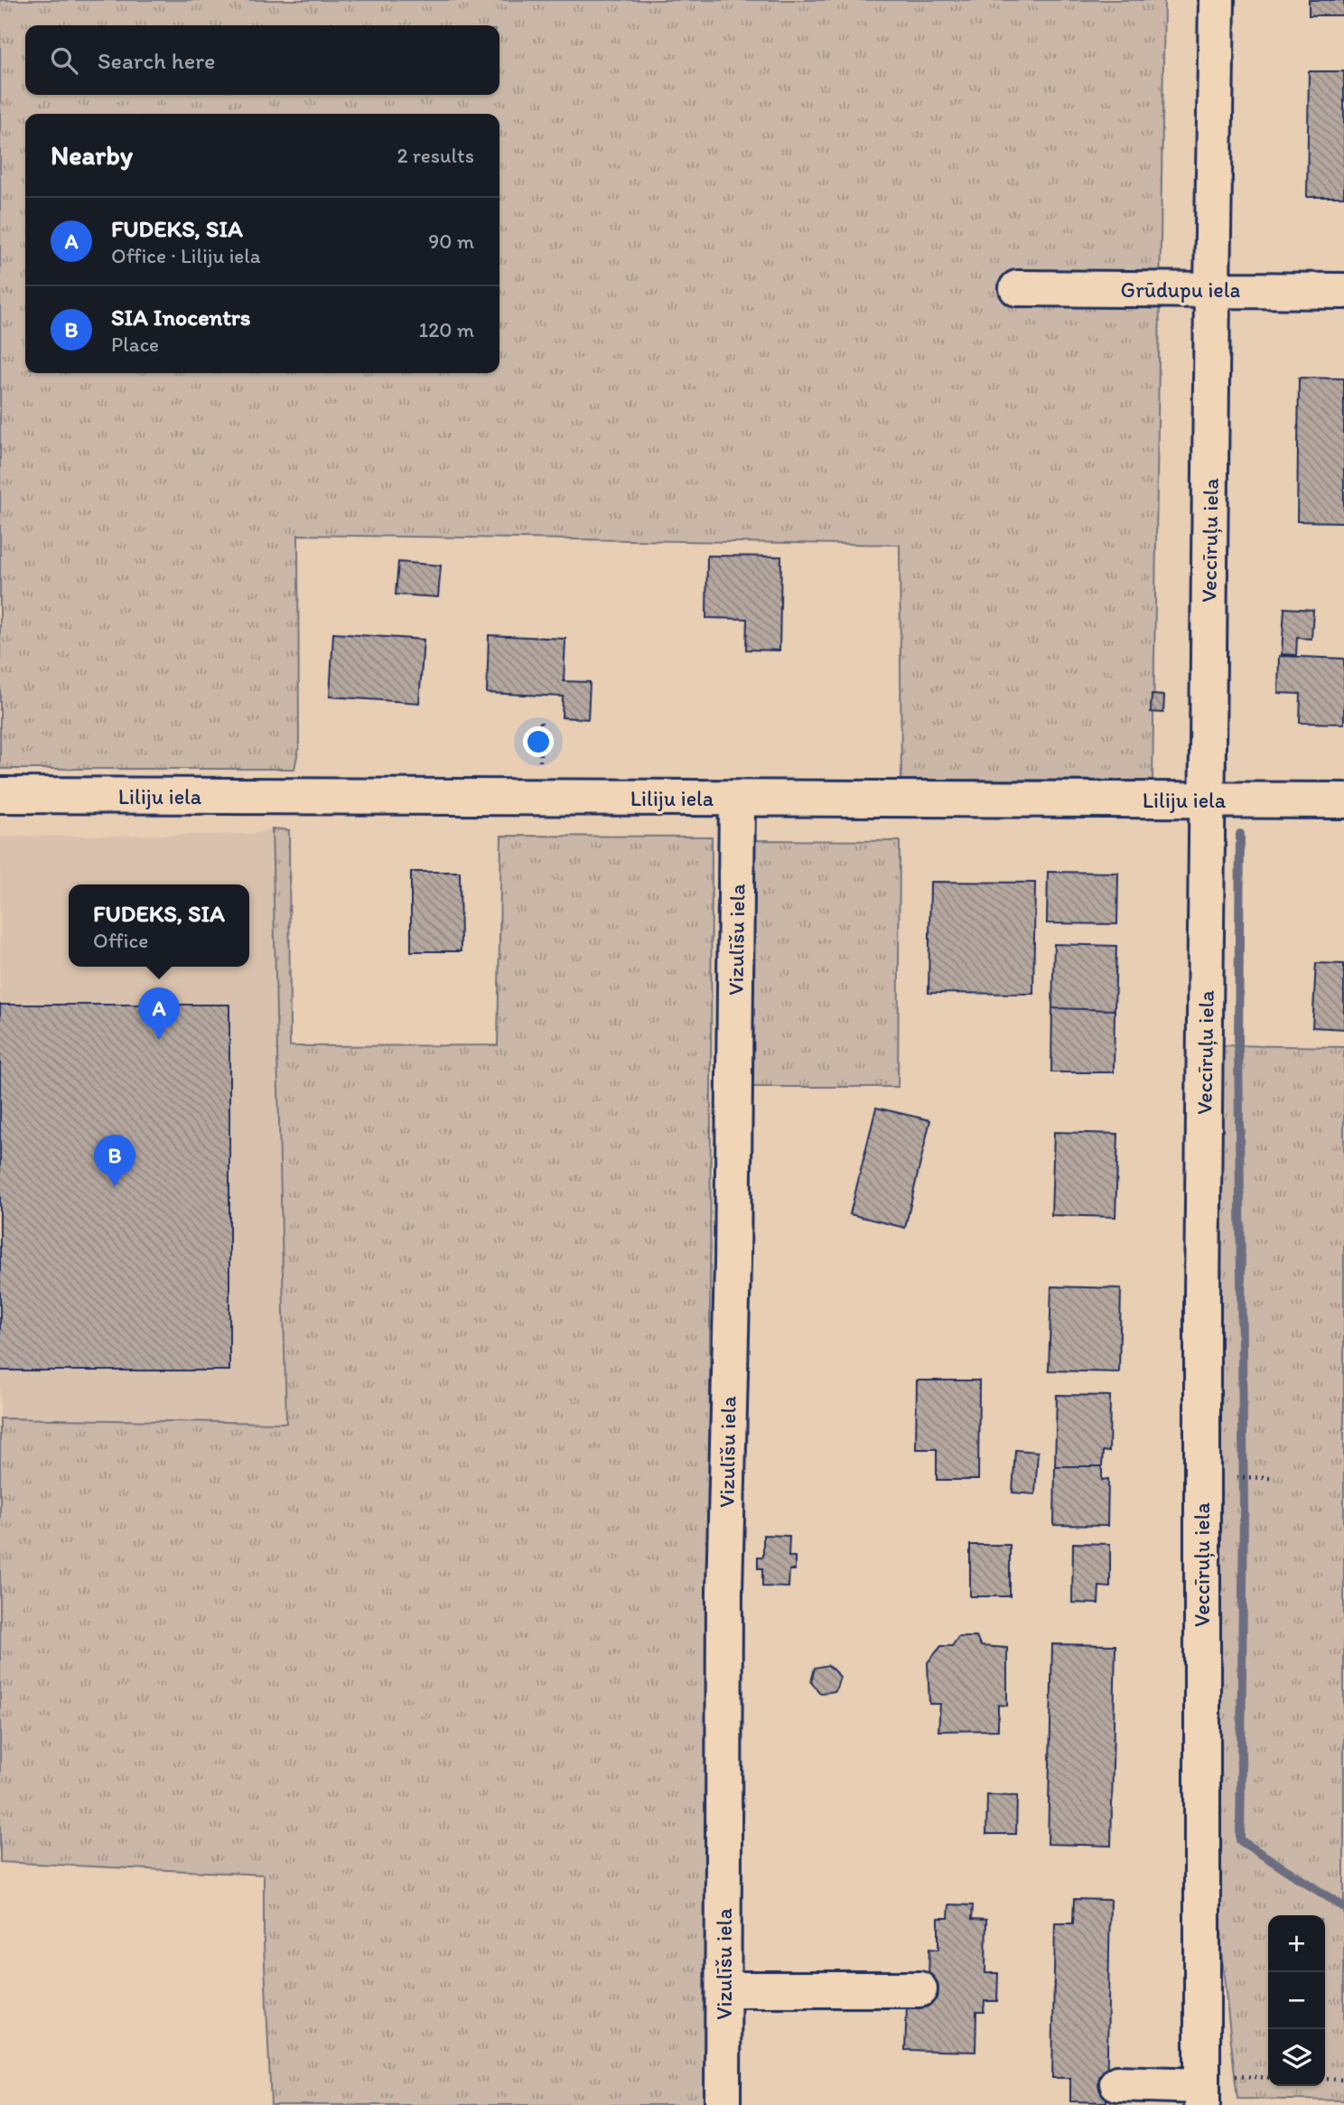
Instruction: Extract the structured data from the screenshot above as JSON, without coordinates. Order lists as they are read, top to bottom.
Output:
{
  "streets": {
    "street": [
      "Grūdupu iela",
      "Veccīruļu iela",
      "Liliju iela",
      "Vizulīšu iela"
    ]
  },
  "crossings": [
    ["Grūdupu iela", "Veccīruļu iela"],
    ["Veccīruļu iela", "Liliju iela"],
    ["Liliju iela", "Vizulīšu iela"]
  ],
  "page": {
    "search": "Search here",
    "heading": ["Nearby", "2 results"],
    "list": [
      {
        "mark": "A",
        "name": "FUDEKS, SIA",
        "note": "Office · Liliju iela",
        "value": "90 m"
      },
      {
        "mark": "B",
        "name": "SIA Inocentrs",
        "note": "Place",
        "value": "120 m"
      }
    ],
    "popup": ["FUDEKS, SIA", "Office"],
    "pins": ["A", "B"],
    "map_buttons": ["+", "−"]
  }
}
